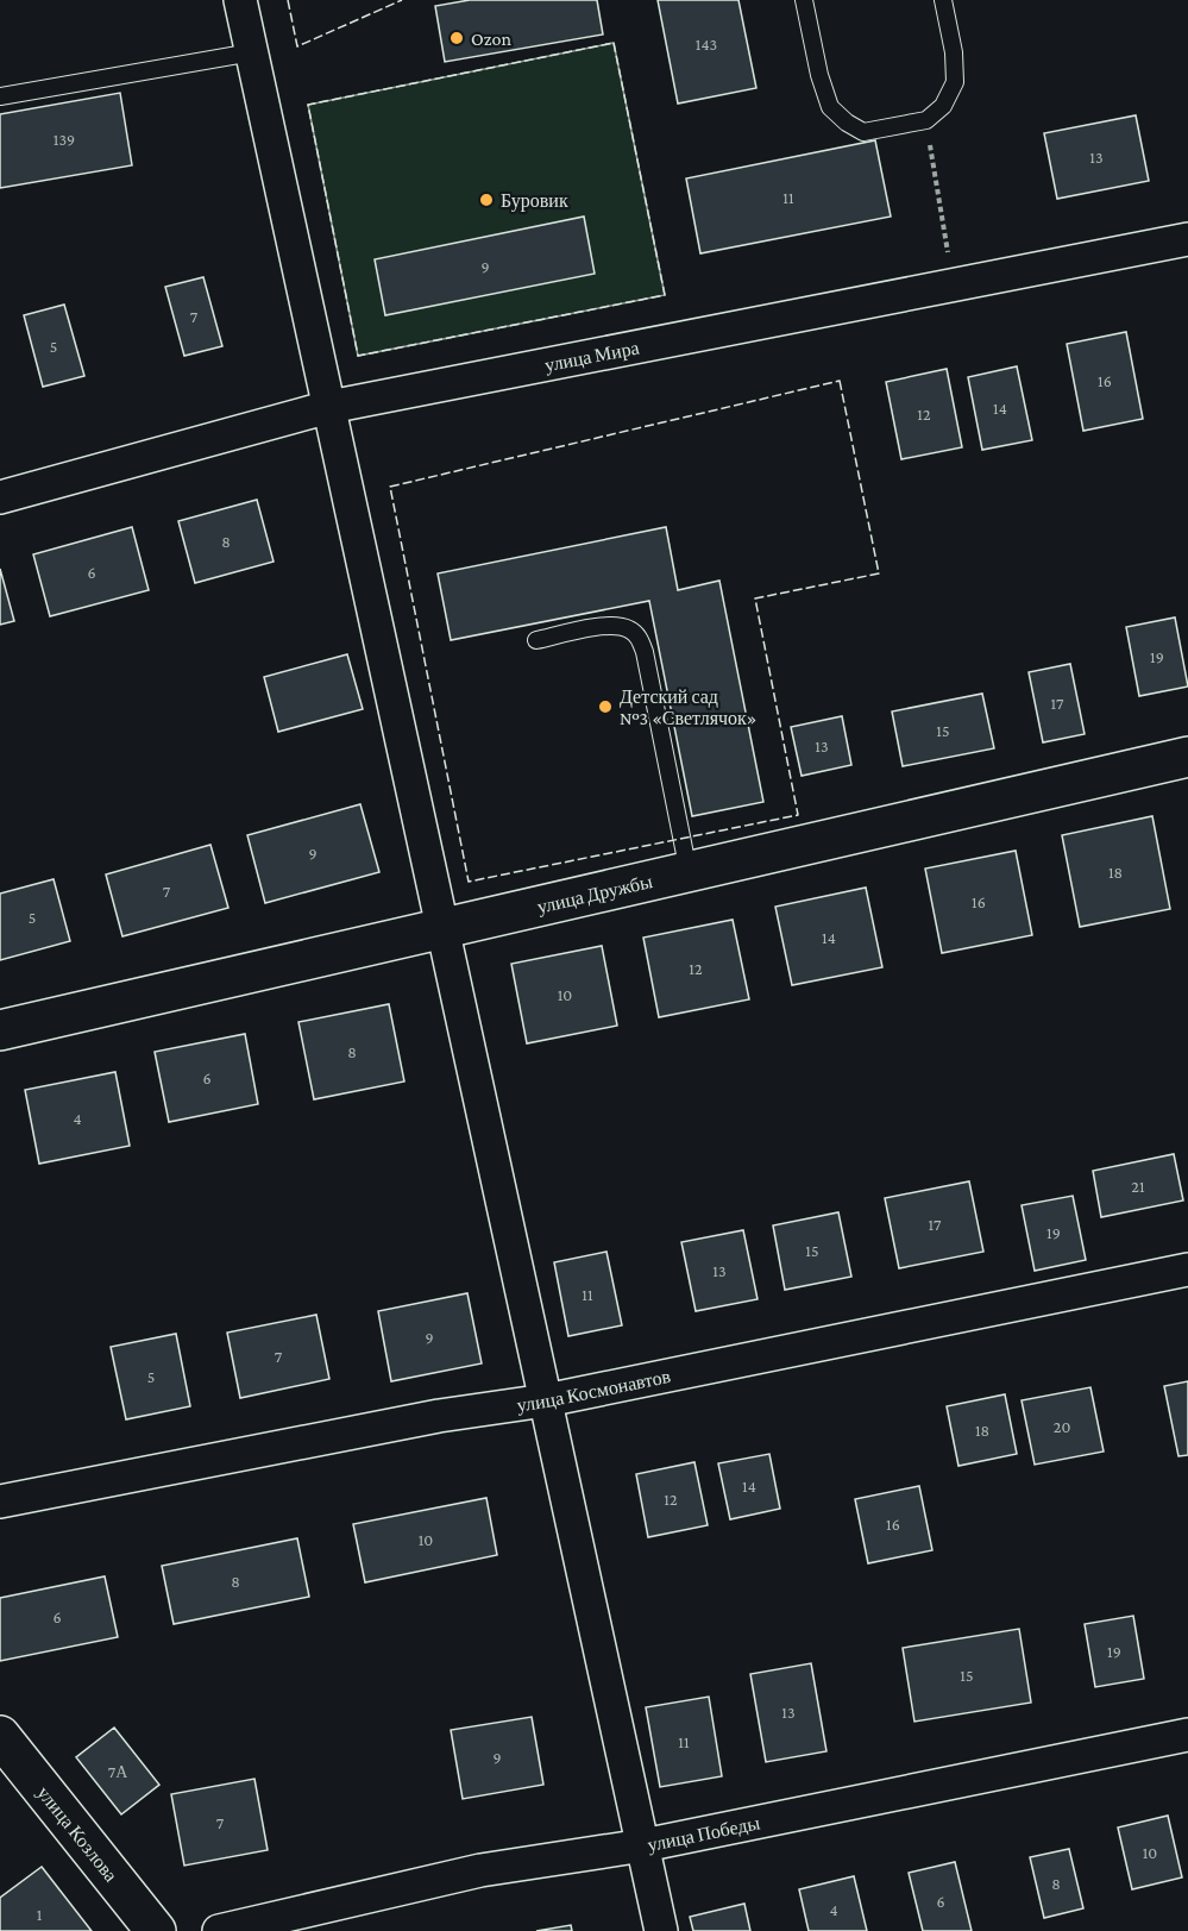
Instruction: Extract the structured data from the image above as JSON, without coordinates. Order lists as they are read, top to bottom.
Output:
{
  "streets": {
    "street": [
      "улица Мира",
      "улица Дружбы",
      "улица Космонавтов",
      "улица Козлова",
      "улица Победы"
    ]
  },
  "places": ["Ozon", "Буровик", "Детский сад №3 «Светлячок»"],
  "house_numbers": [
    "143",
    "139",
    "13",
    "11",
    "9",
    "7",
    "5",
    "16",
    "14",
    "12",
    "8",
    "6",
    "19",
    "17",
    "15",
    "13",
    "9",
    "18",
    "7",
    "16",
    "5",
    "14",
    "12",
    "10",
    "8",
    "6",
    "4",
    "21",
    "17",
    "19",
    "15",
    "13",
    "11",
    "9",
    "7",
    "5",
    "20",
    "18",
    "14",
    "12",
    "16",
    "10",
    "8",
    "6",
    "19",
    "15",
    "13",
    "11",
    "9",
    "7А",
    "7",
    "10",
    "8",
    "6",
    "4",
    "1"
  ]
}
